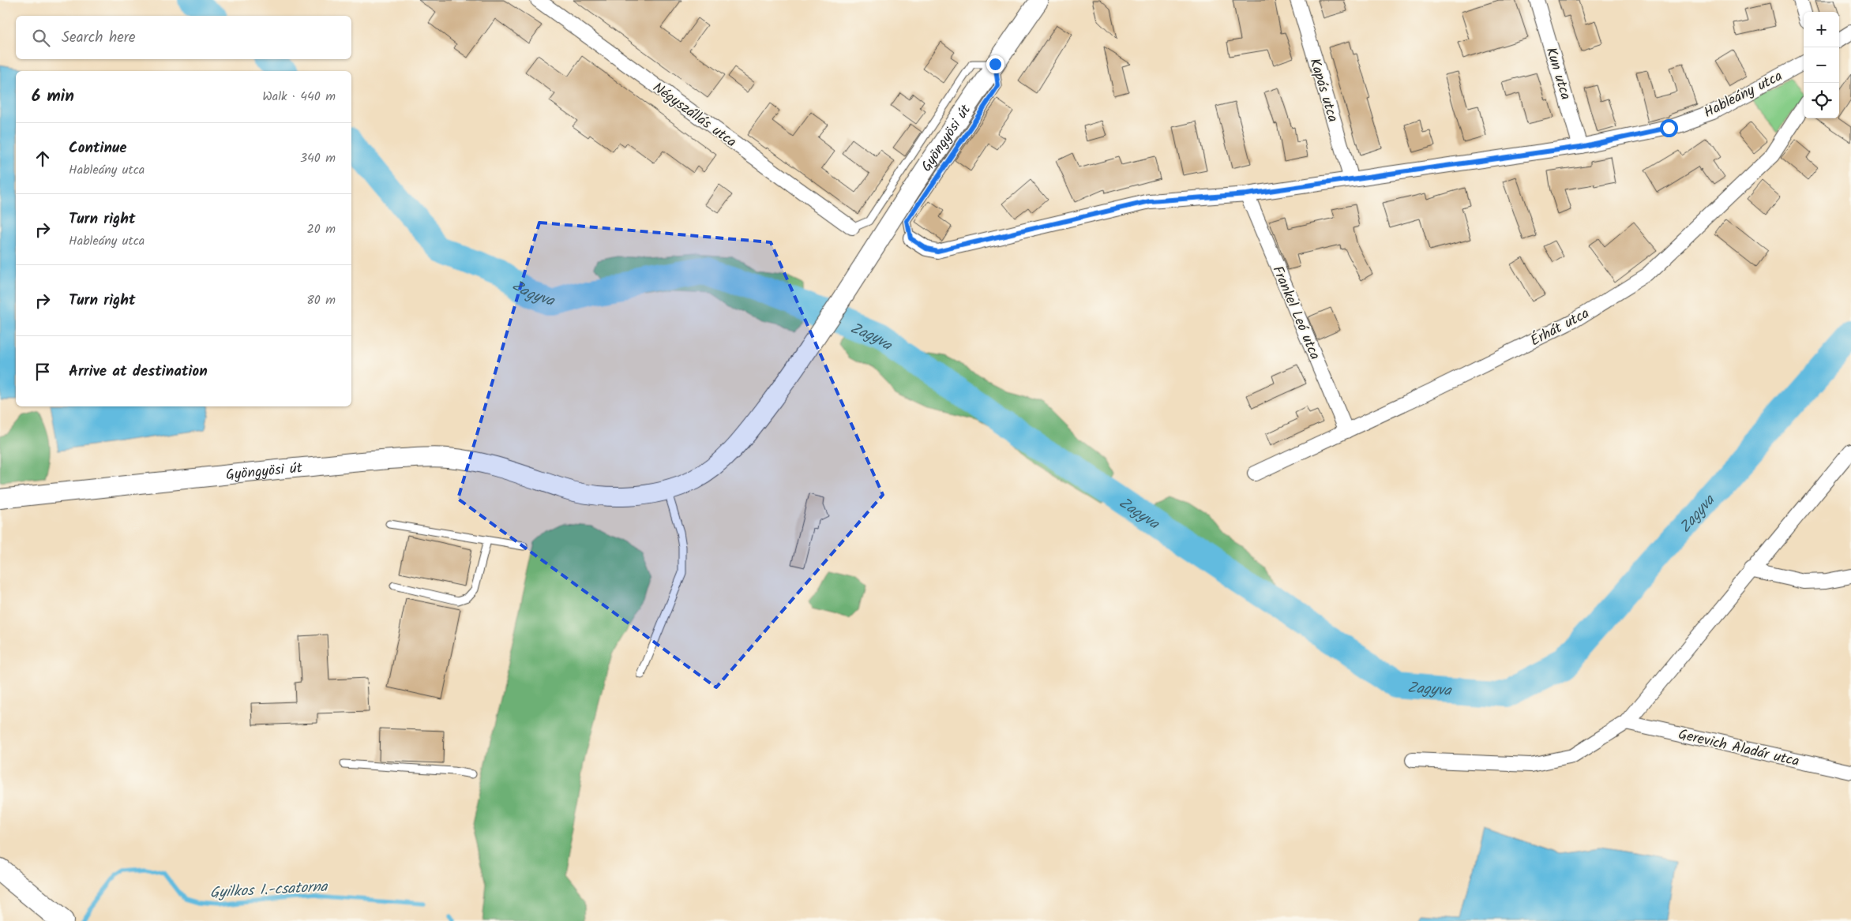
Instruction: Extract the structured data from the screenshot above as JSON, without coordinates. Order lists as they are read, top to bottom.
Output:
{
  "streets": {
    "street": [
      "Kun utca",
      "Kapás utca",
      "Hableány utca",
      "Négyszállás utca",
      "Gyöngyösi út",
      "Frankel Leó utca",
      "Érhát utca",
      "Gerevich Aladár utca"
    ]
  },
  "crossings": [
    ["Kun utca", "Hableány utca"],
    ["Kapás utca", "Hableány utca"],
    ["Hableány utca", "Frankel Leó utca"],
    ["Frankel Leó utca", "Érhát utca"]
  ],
  "water": ["Zagyva", "Gyilkos I.-csatorna"],
  "page": {
    "map_buttons": ["+", "−"],
    "search": "Search here",
    "heading": ["6 min", "Walk · 440 m"],
    "list": [
      ["Continue", "Hableány utca", "340 m"],
      ["Turn right", "Hableány utca", "20 m"],
      ["Turn right", "80 m"],
      "Arrive at destination"
    ]
  }
}
